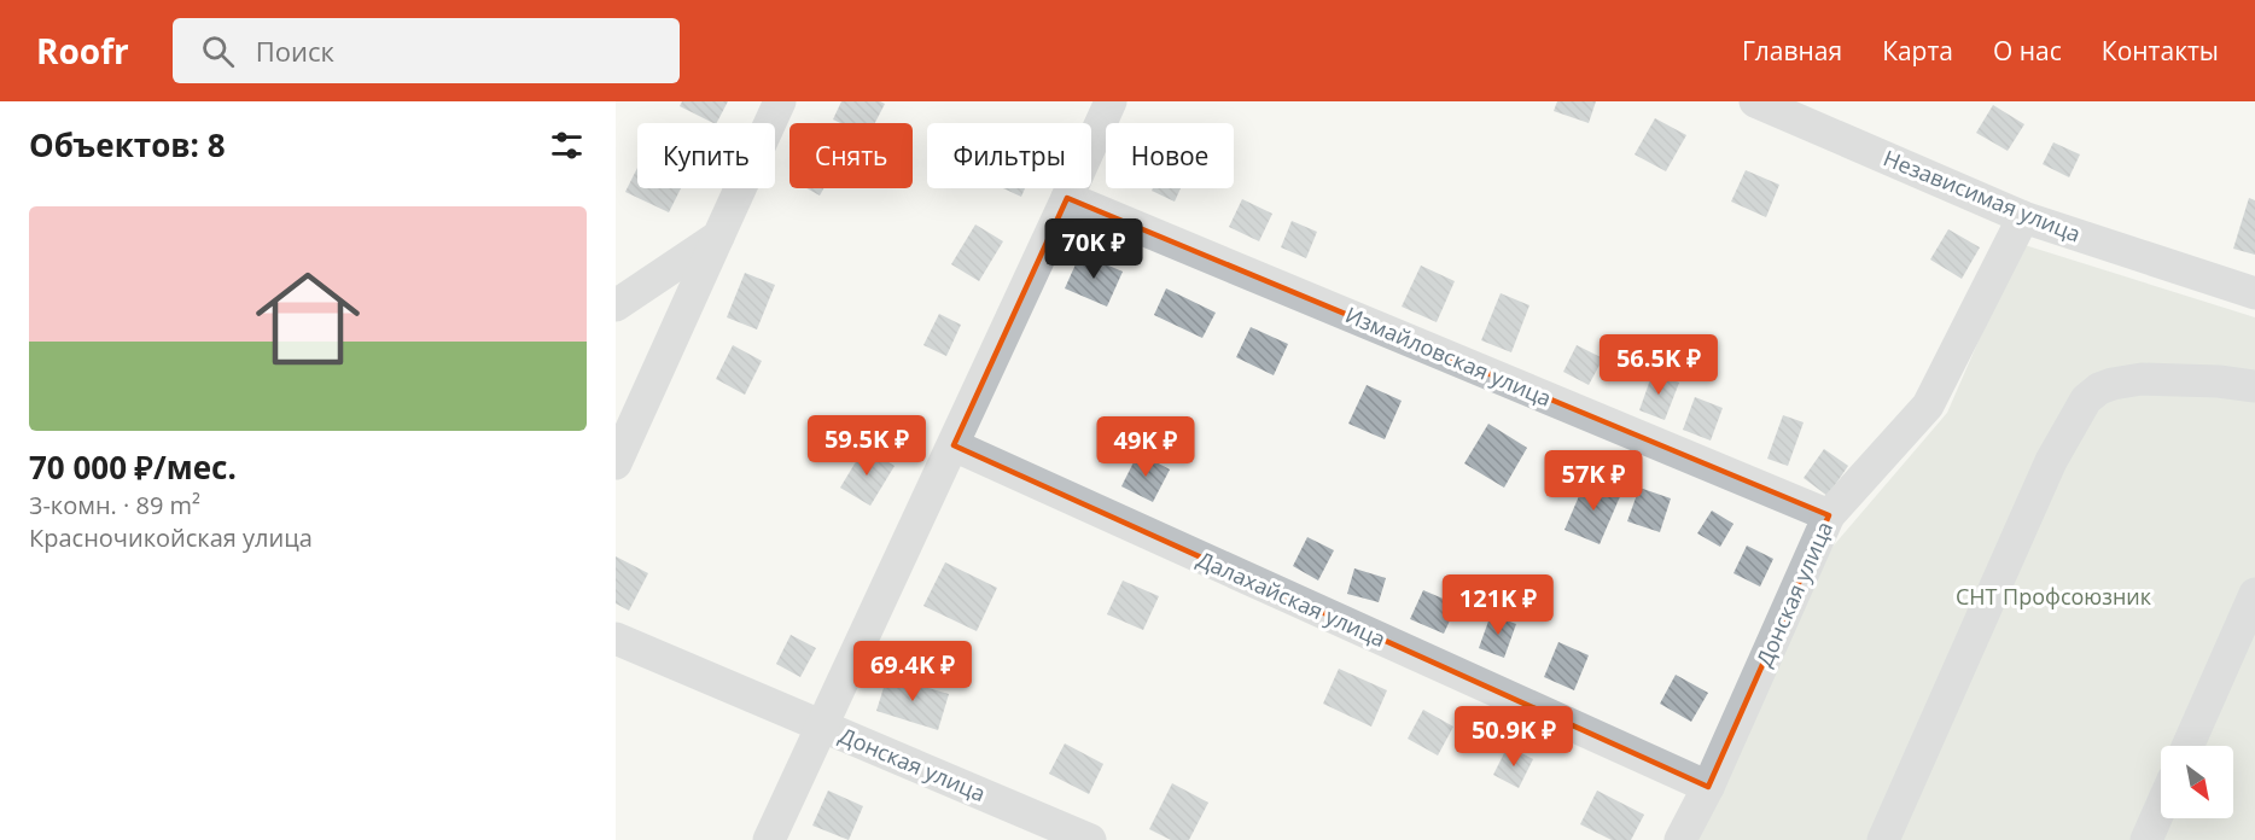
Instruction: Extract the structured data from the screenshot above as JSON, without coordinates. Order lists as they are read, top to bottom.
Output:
{
  "streets": {
    "street": [
      "Независимая улица",
      "Измайловская улица",
      "Донская улица",
      "Далахайская улица"
    ]
  },
  "crossings": [
    ["Независимая улица", "Донская улица"],
    ["Измайловская улица", "Донская улица"],
    ["Донская улица", "Далахайская улица"]
  ],
  "parks": ["СНТ Профсоюзник"],
  "north": "bottom right",
  "page": {
    "header": "Roofr",
    "search": "Поиск",
    "nav": [
      "Главная",
      "Карта",
      "О нас",
      "Контакты"
    ],
    "heading": "Объектов: 8",
    "chip": [
      "Купить",
      "Снять",
      "Фильтры",
      "Новое"
    ],
    "list": [
      {
        "name": "70 000 ₽/мес.",
        "note": "3-комн. · 89 m² · Красночикойская улица"
      }
    ],
    "price": [
      "70K ₽",
      "56.5K ₽",
      "59.5K ₽",
      "49K ₽",
      "57K ₽",
      "121K ₽",
      "69.4K ₽",
      "50.9K ₽"
    ]
  }
}
